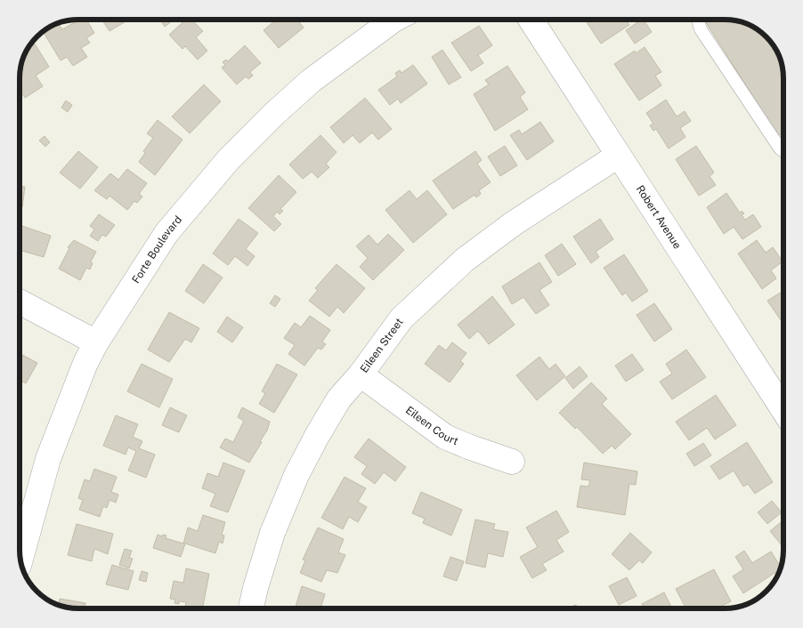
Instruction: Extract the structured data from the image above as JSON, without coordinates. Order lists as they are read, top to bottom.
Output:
{
  "streets": {
    "street": [
      "Robert Avenue",
      "Forte Boulevard",
      "Eileen Street",
      "Eileen Court"
    ]
  },
  "crossings": [
    ["Robert Avenue", "Eileen Street"],
    ["Eileen Street", "Eileen Court"]
  ]
}
